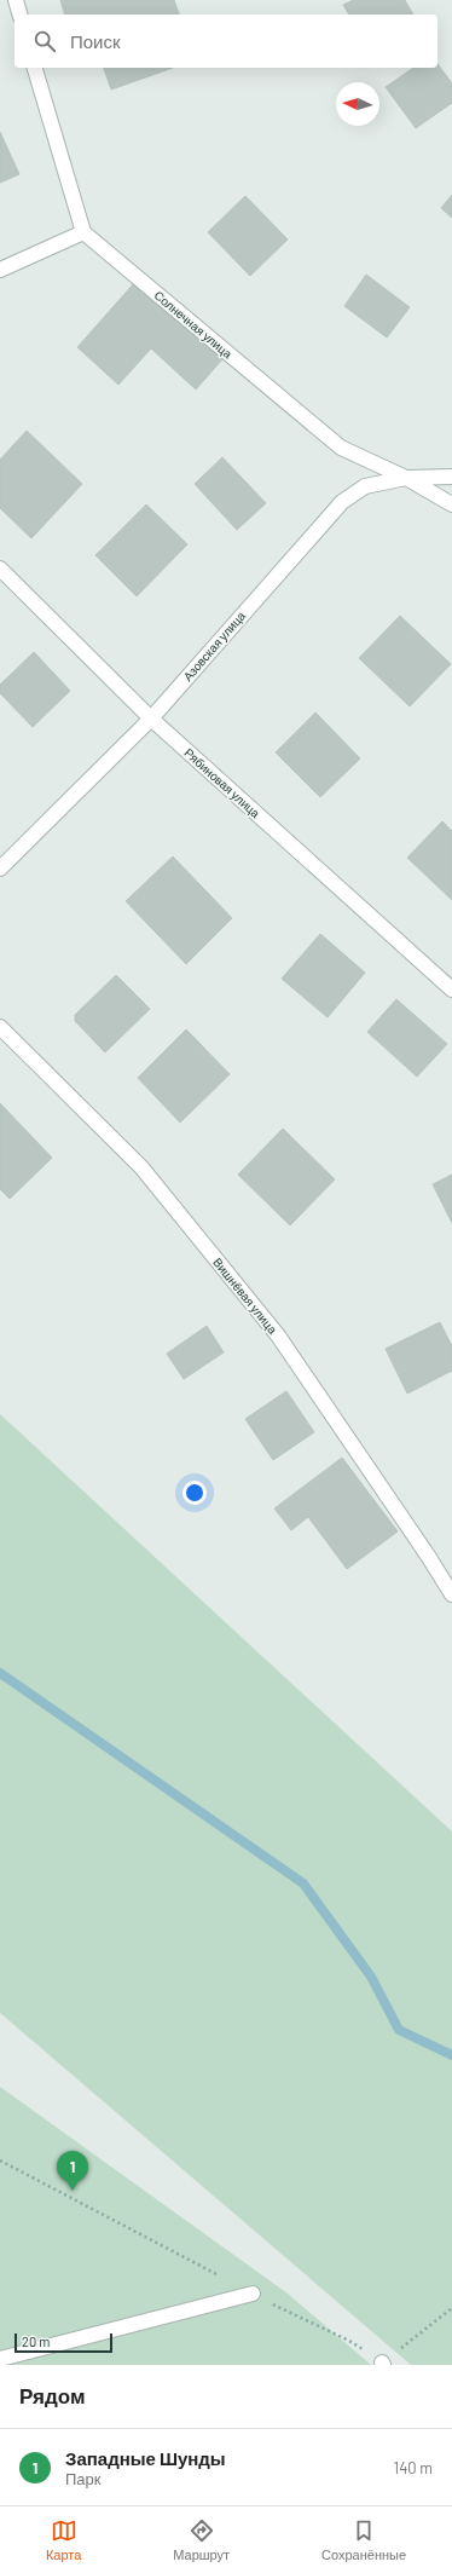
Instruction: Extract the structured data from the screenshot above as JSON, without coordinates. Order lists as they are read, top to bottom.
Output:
{
  "streets": {
    "street": [
      "Солнечная улица",
      "Азовская улица",
      "Рябиновая улица",
      "Вишнёвая улица"
    ]
  },
  "crossings": [
    ["Солнечная улица", "Азовская улица"],
    ["Азовская улица", "Рябиновая улица"]
  ],
  "scale_bar": "20 m",
  "north": "left",
  "page": {
    "search": "Поиск",
    "pins": "1",
    "scale": "20 m",
    "heading": "Рядом",
    "list": [
      {
        "mark": "1",
        "name": "Западные Шунды",
        "note": "Парк",
        "value": "140 m"
      }
    ],
    "nav": ["Карта", "Маршрут", "Сохранённые"]
  }
}
